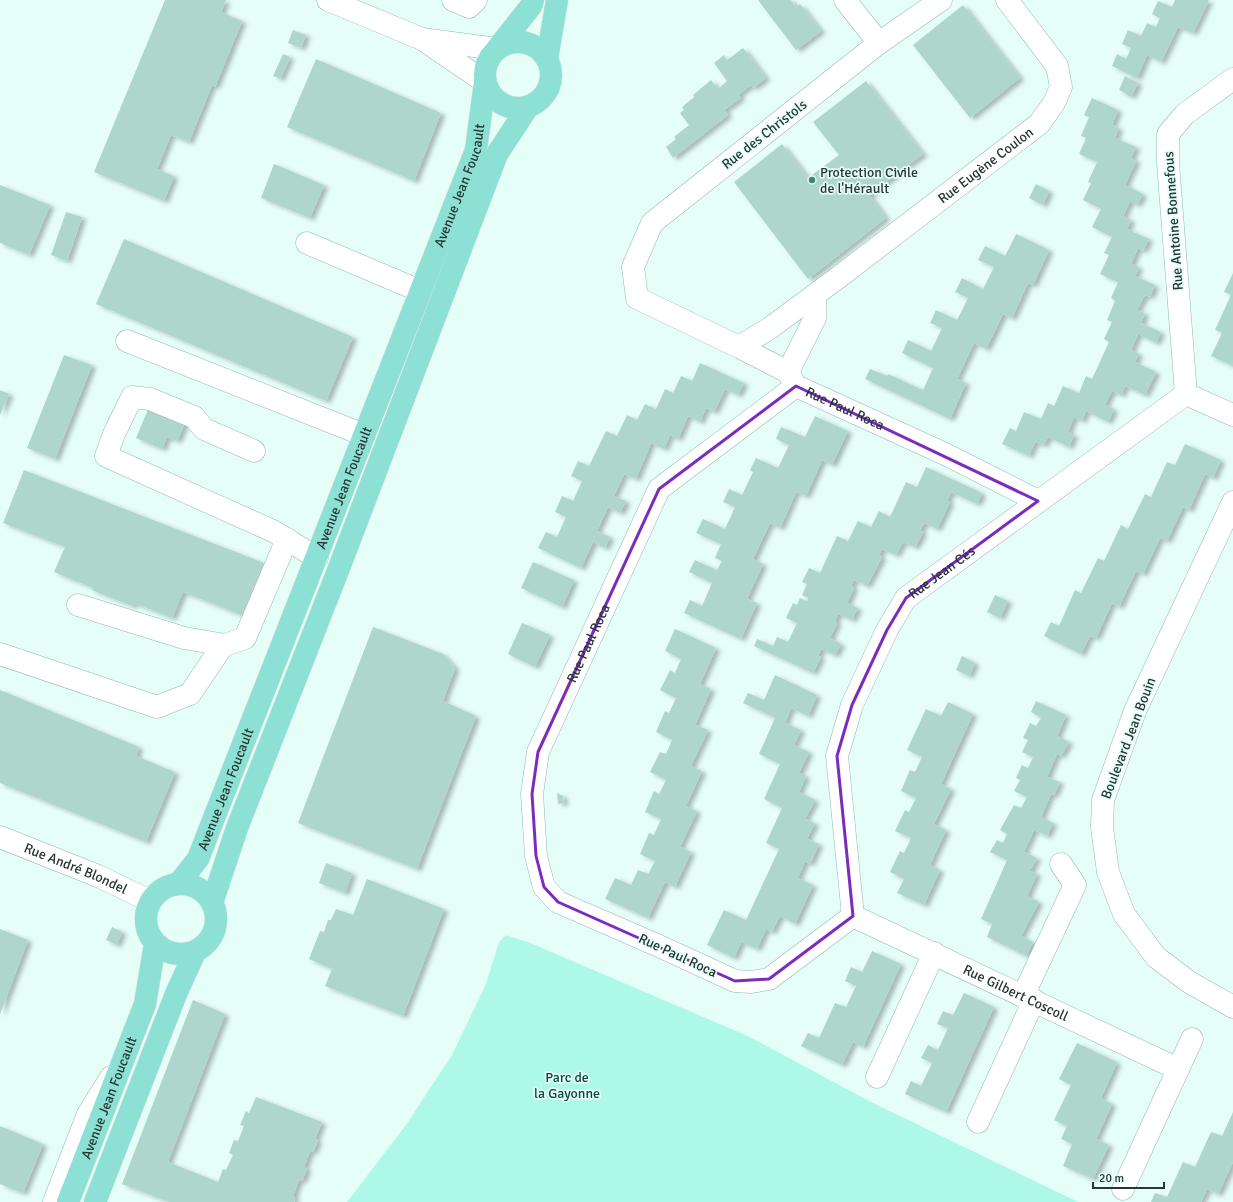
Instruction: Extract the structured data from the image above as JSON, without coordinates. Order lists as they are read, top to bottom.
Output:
{
  "streets": {
    "main road": ["Avenue Jean Foucault"],
    "street": [
      "Rue des Christols",
      "Rue Eugène Coulon",
      "Rue Antoine Bonnefous",
      "Rue Paul Roca",
      "Rue Jean Cés",
      "Boulevard Jean Bouin",
      "Rue André Blondel",
      "Rue Gilbert Coscoll"
    ]
  },
  "crossings": [
    ["Rue des Christols", "Rue Eugène Coulon"],
    ["Avenue Jean Foucault", "Rue André Blondel"],
    ["Rue Antoine Bonnefous", "Rue Jean Cés"],
    ["Rue Paul Roca", "Rue Jean Cés"],
    ["Rue Paul Roca", "Rue Gilbert Coscoll"],
    ["Rue Jean Cés", "Rue Gilbert Coscoll"]
  ],
  "parks": ["Parc de la Gayonne"],
  "places": ["Protection Civile de l'Hérault"],
  "scale_bar": "20 m"
}
